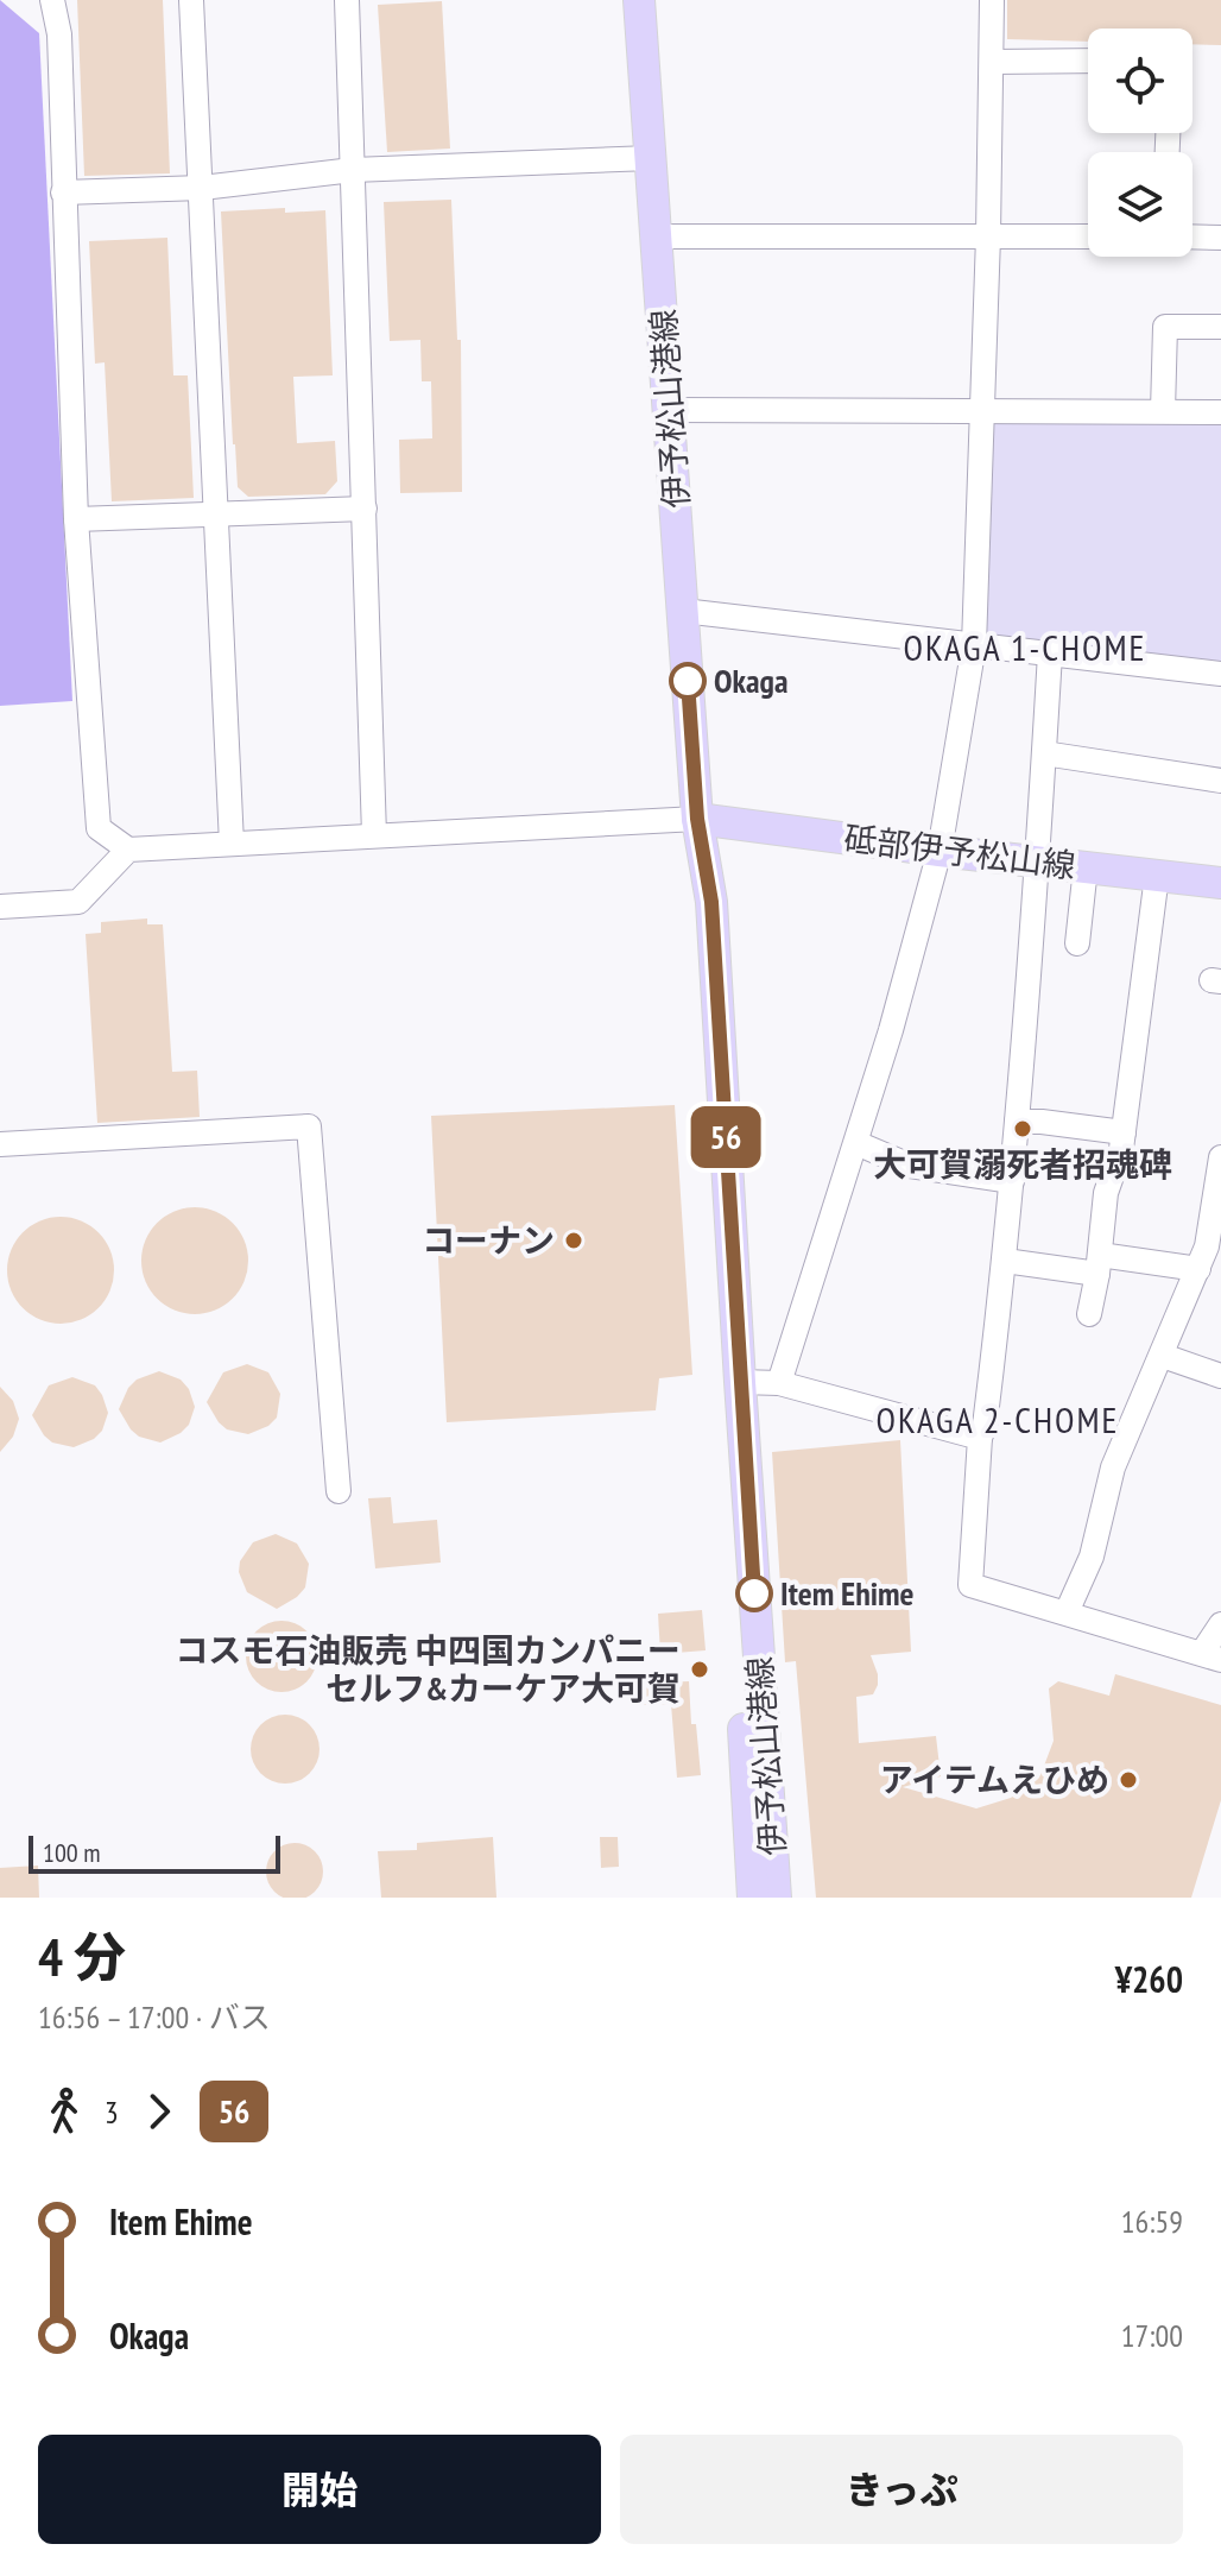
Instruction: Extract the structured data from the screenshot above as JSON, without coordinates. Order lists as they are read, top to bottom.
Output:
{
  "streets": {
    "main road": ["伊予松山港線", "砥部伊予松山線"]
  },
  "crossings": [
    ["伊予松山港線", "砥部伊予松山線"]
  ],
  "districts": ["OKAGA 1-CHOME", "OKAGA 2-CHOME"],
  "places": [
    "Okaga",
    "大可賀溺死者招魂碑",
    "コーナン",
    "Item Ehime",
    "コスモ石油販売 中四国カンパニー セルフ&カーケア大可賀",
    "アイテムえひめ"
  ],
  "lines": ["bus line 56"],
  "scale_bar": "100 m",
  "page": {
    "on_map": "56",
    "scale": "100 m",
    "heading": ["4 分", "16:56 – 17:00 · バス", "¥260"],
    "legs": ["3", "56"],
    "list": [
      {
        "name": "Item Ehime",
        "value": "16:59"
      },
      {
        "name": "Okaga",
        "value": "17:00"
      }
    ],
    "buttons": ["開始", "きっぷ"]
  }
}
